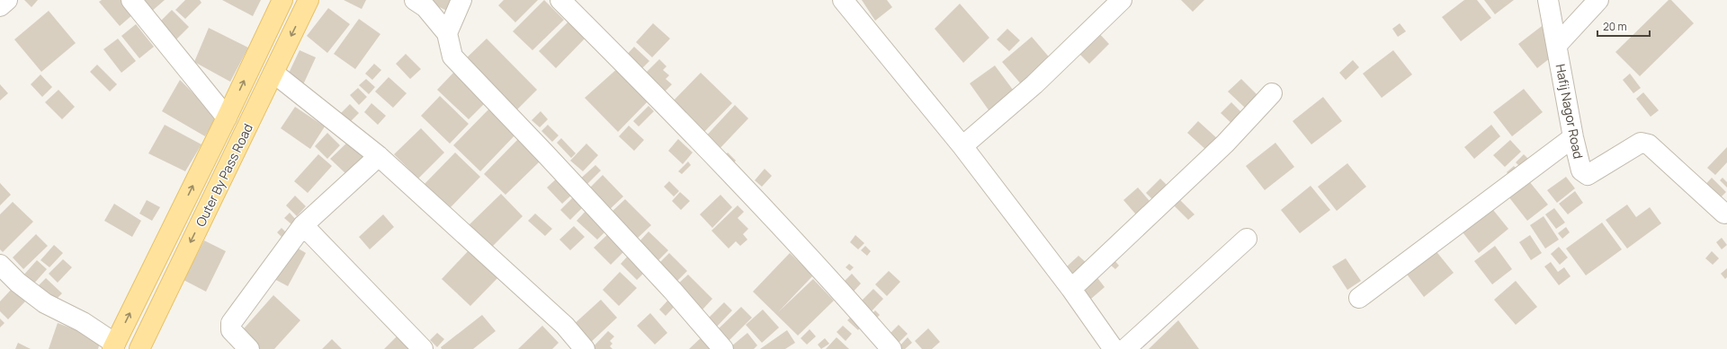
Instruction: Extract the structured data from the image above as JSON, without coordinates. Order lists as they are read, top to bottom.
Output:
{
  "streets": {
    "main road": ["Outer By Pass Road"],
    "street": ["Hafij Nagor Road"]
  },
  "scale_bar": "20 m"
}
